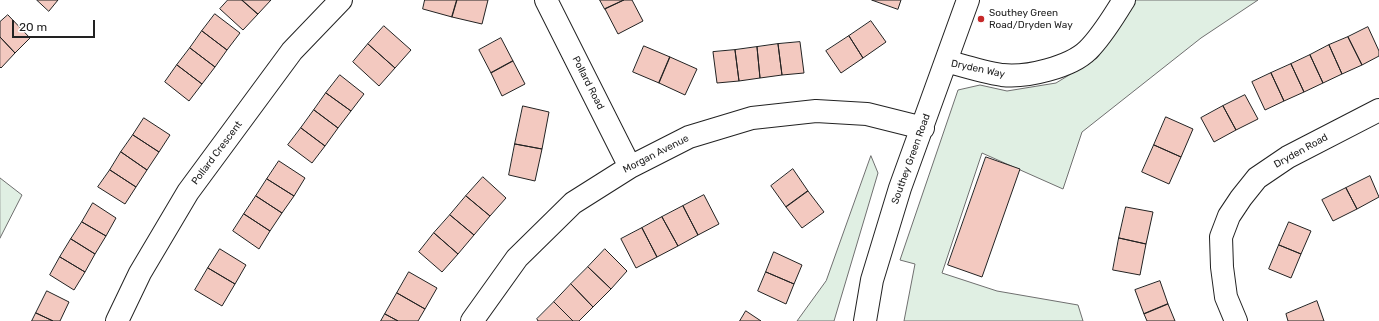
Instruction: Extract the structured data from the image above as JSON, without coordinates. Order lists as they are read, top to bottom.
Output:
{
  "streets": {
    "street": [
      "Dryden Way",
      "Pollard Road",
      "Dryden Road",
      "Pollard Crescent",
      "Morgan Avenue",
      "Southey Green Road"
    ]
  },
  "crossings": [
    ["Dryden Way", "Southey Green Road"],
    ["Pollard Road", "Morgan Avenue"],
    ["Morgan Avenue", "Southey Green Road"]
  ],
  "places": ["Southey Green Road/Dryden Way"],
  "scale_bar": "20 m"
}
